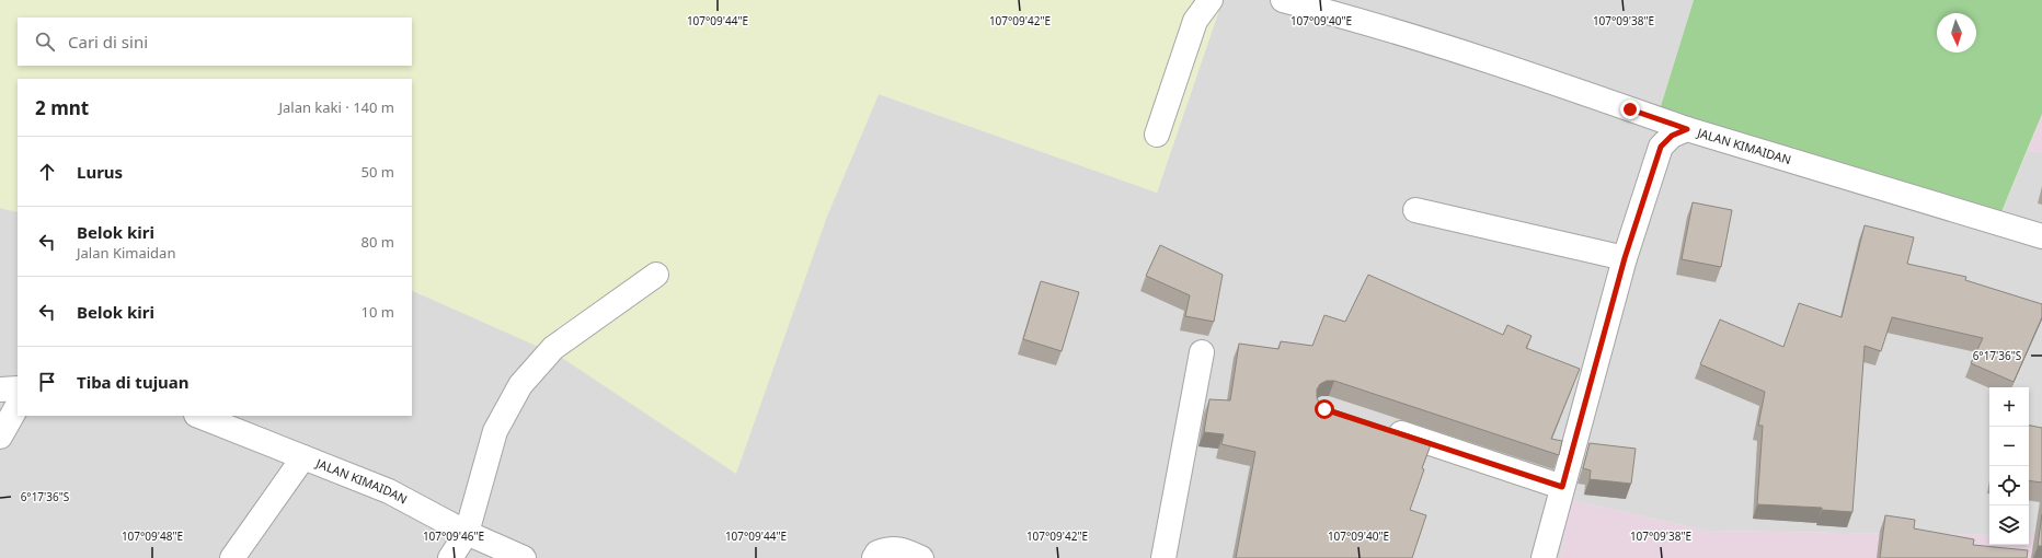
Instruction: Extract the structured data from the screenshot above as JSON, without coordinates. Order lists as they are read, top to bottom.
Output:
{
  "streets": {
    "street": ["JALAN KIMAIDAN"]
  },
  "north": "bottom",
  "page": {
    "search": "Cari di sini",
    "heading": ["2 mnt", "Jalan kaki · 140 m"],
    "list": [
      ["Lurus", "50 m"],
      ["Belok kiri", "Jalan Kimaidan", "80 m"],
      ["Belok kiri", "10 m"],
      "Tiba di tujuan"
    ],
    "map_buttons": ["+", "−"]
  },
  "coordinates": [
    "107°09'44\"E",
    "107°09'42\"E",
    "107°09'40\"E",
    "107°09'38\"E",
    "6°17'36\"S",
    "107°09'48\"E",
    "107°09'46\"E"
  ]
}
